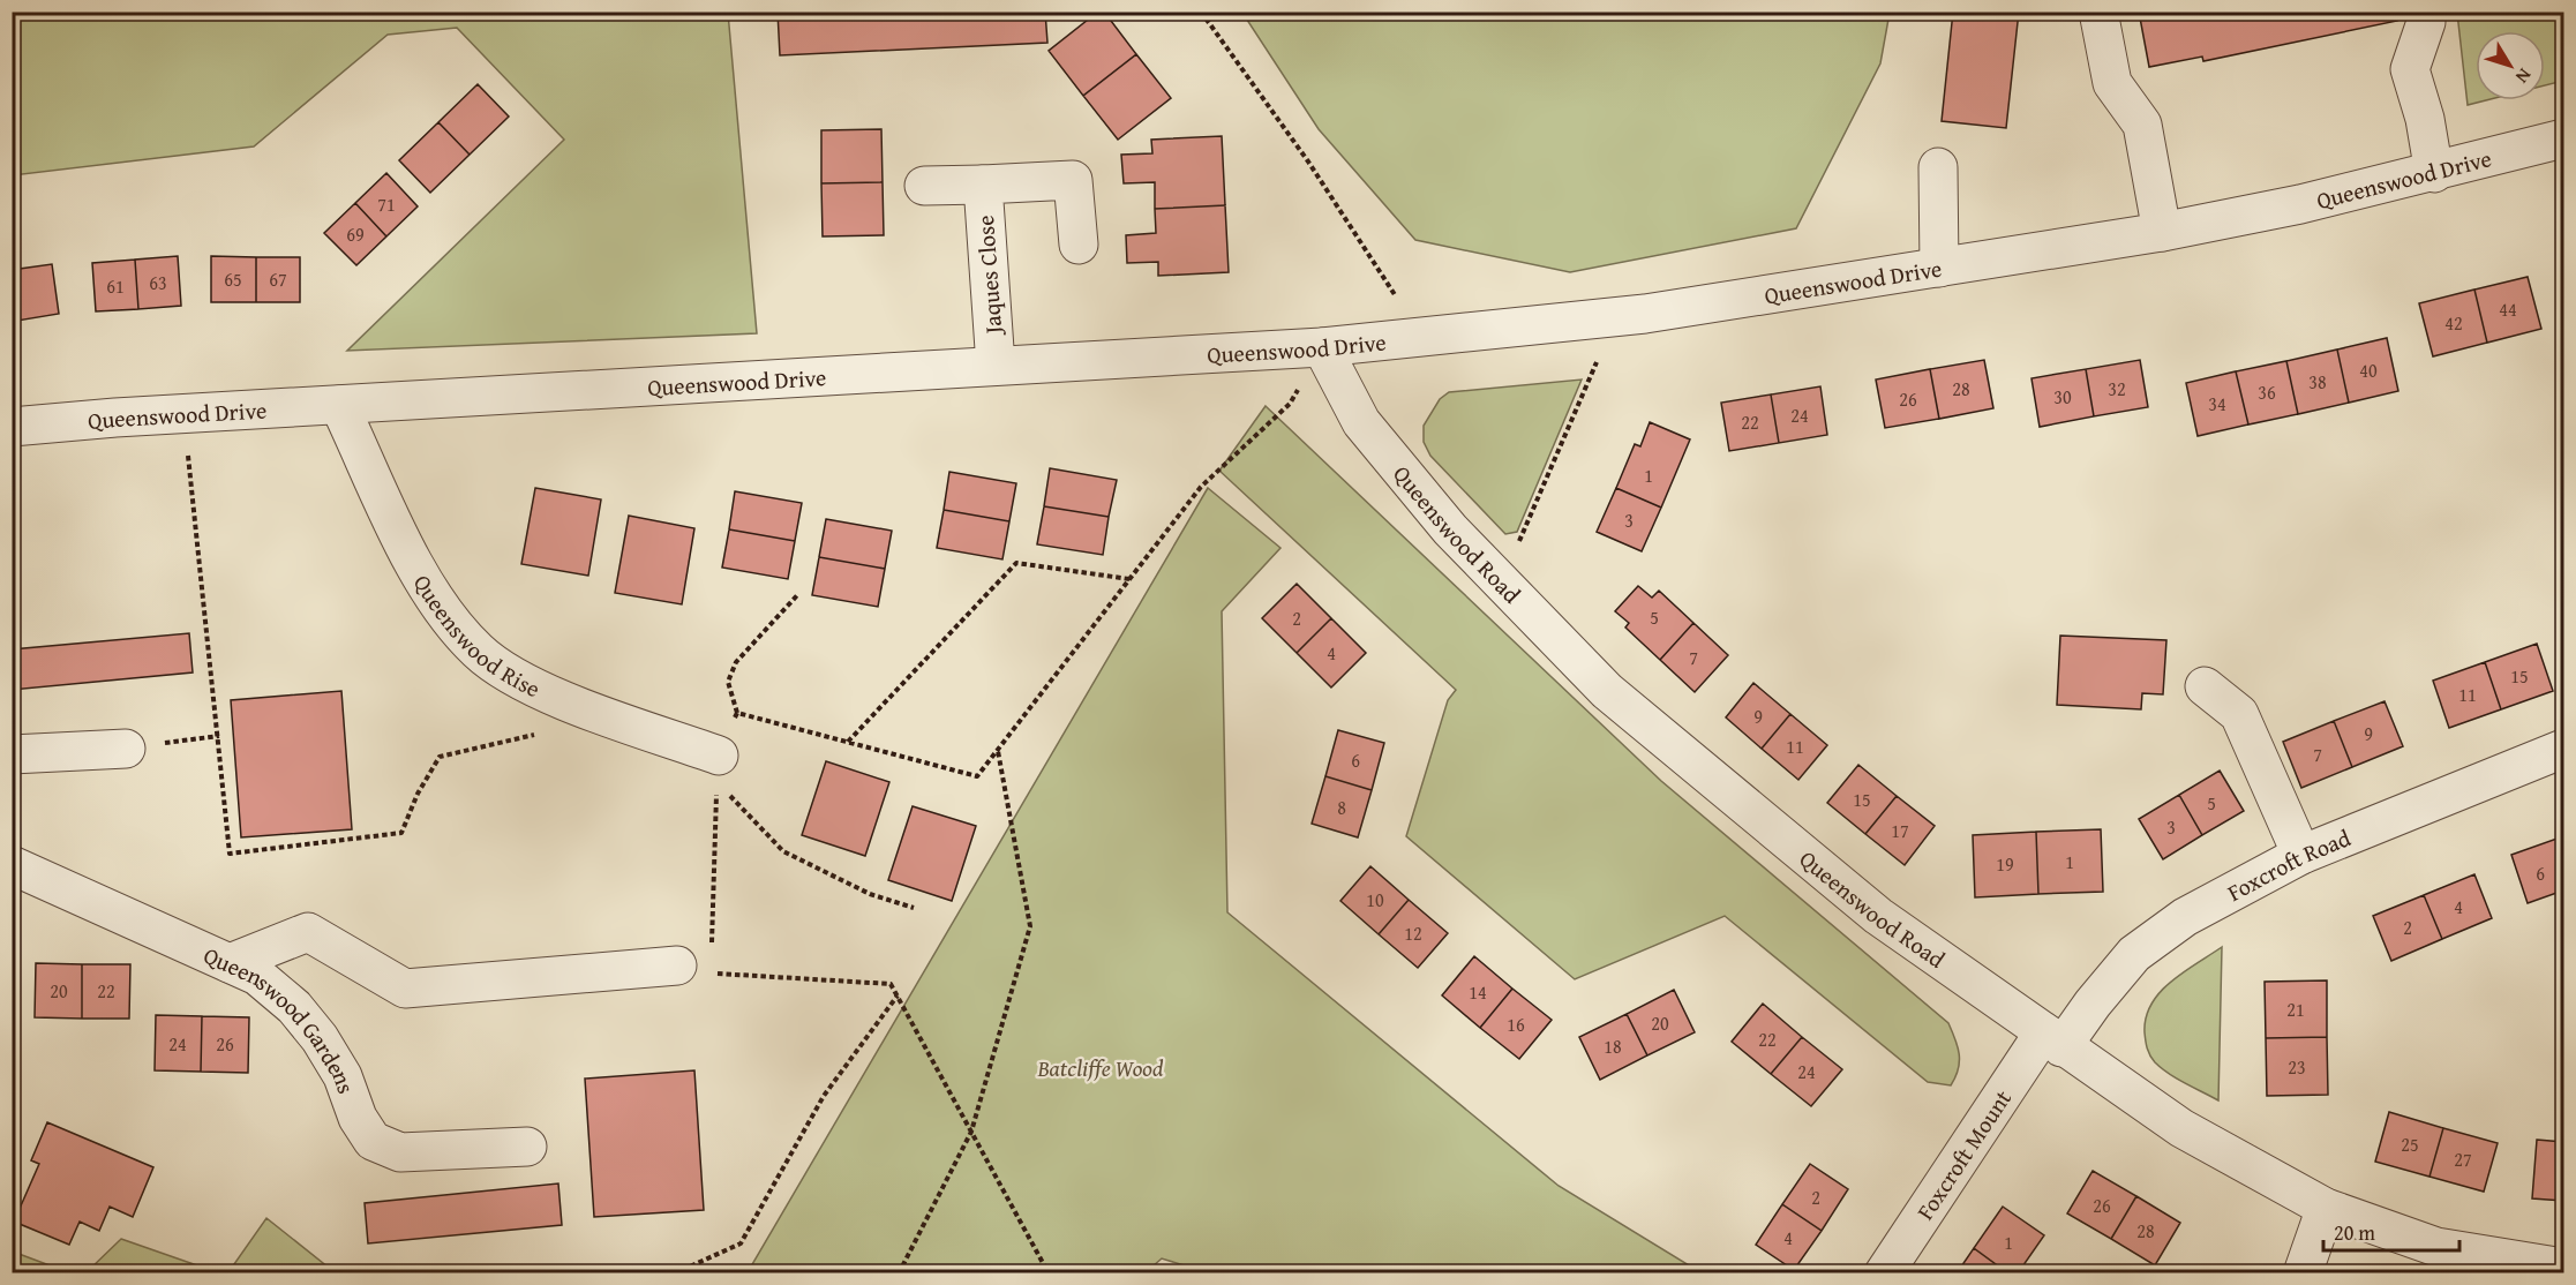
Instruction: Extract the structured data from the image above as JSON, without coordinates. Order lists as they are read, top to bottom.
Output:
{
  "streets": {
    "street": [
      "Queenswood Drive",
      "Jaques Close",
      "Queenswood Road",
      "Queenswood Rise",
      "Foxcroft Road",
      "Queenswood Gardens",
      "Foxcroft Mount"
    ]
  },
  "crossings": [
    ["Queenswood Drive", "Jaques Close"],
    ["Queenswood Drive", "Queenswood Road"],
    ["Queenswood Drive", "Queenswood Rise"],
    ["Queenswood Road", "Foxcroft Road"],
    ["Queenswood Road", "Foxcroft Mount"],
    ["Foxcroft Road", "Foxcroft Mount"]
  ],
  "parks": ["Batcliffe Wood"],
  "house_numbers": [
    "71",
    "69",
    "65",
    "67",
    "63",
    "61",
    "44",
    "42",
    "40",
    "38",
    "28",
    "32",
    "36",
    "30",
    "26",
    "34",
    "24",
    "22",
    "1",
    "3",
    "5",
    "2",
    "4",
    "7",
    "15",
    "11",
    "9",
    "9",
    "11",
    "7",
    "6",
    "15",
    "5",
    "8",
    "3",
    "17",
    "1",
    "19",
    "6",
    "10",
    "4",
    "2",
    "12",
    "20",
    "22",
    "14",
    "21",
    "20",
    "16",
    "22",
    "24",
    "26",
    "18",
    "23",
    "24",
    "25",
    "27",
    "2",
    "26",
    "28",
    "4",
    "1"
  ],
  "scale_bar": "20 m",
  "north": "bottom right"
}
